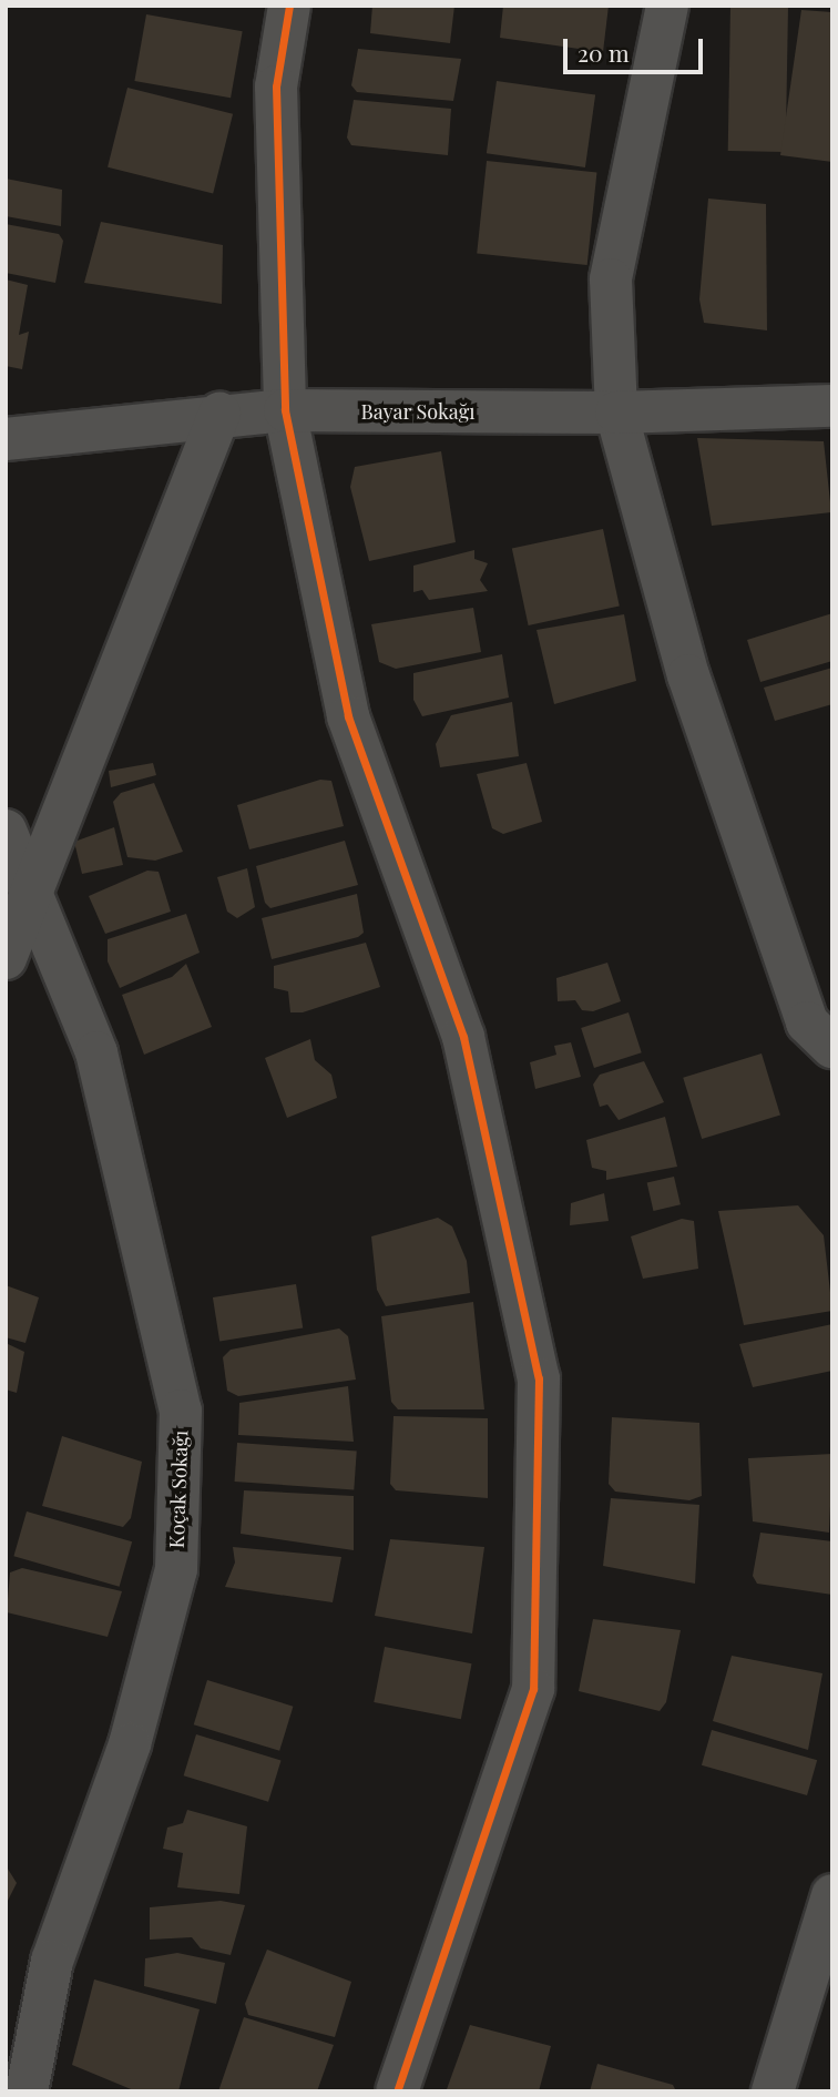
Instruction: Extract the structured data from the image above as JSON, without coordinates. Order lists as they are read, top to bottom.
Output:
{
  "streets": {
    "street": ["Bayar Sokağı", "Koçak Sokağı"]
  },
  "scale_bar": "20 m"
}
